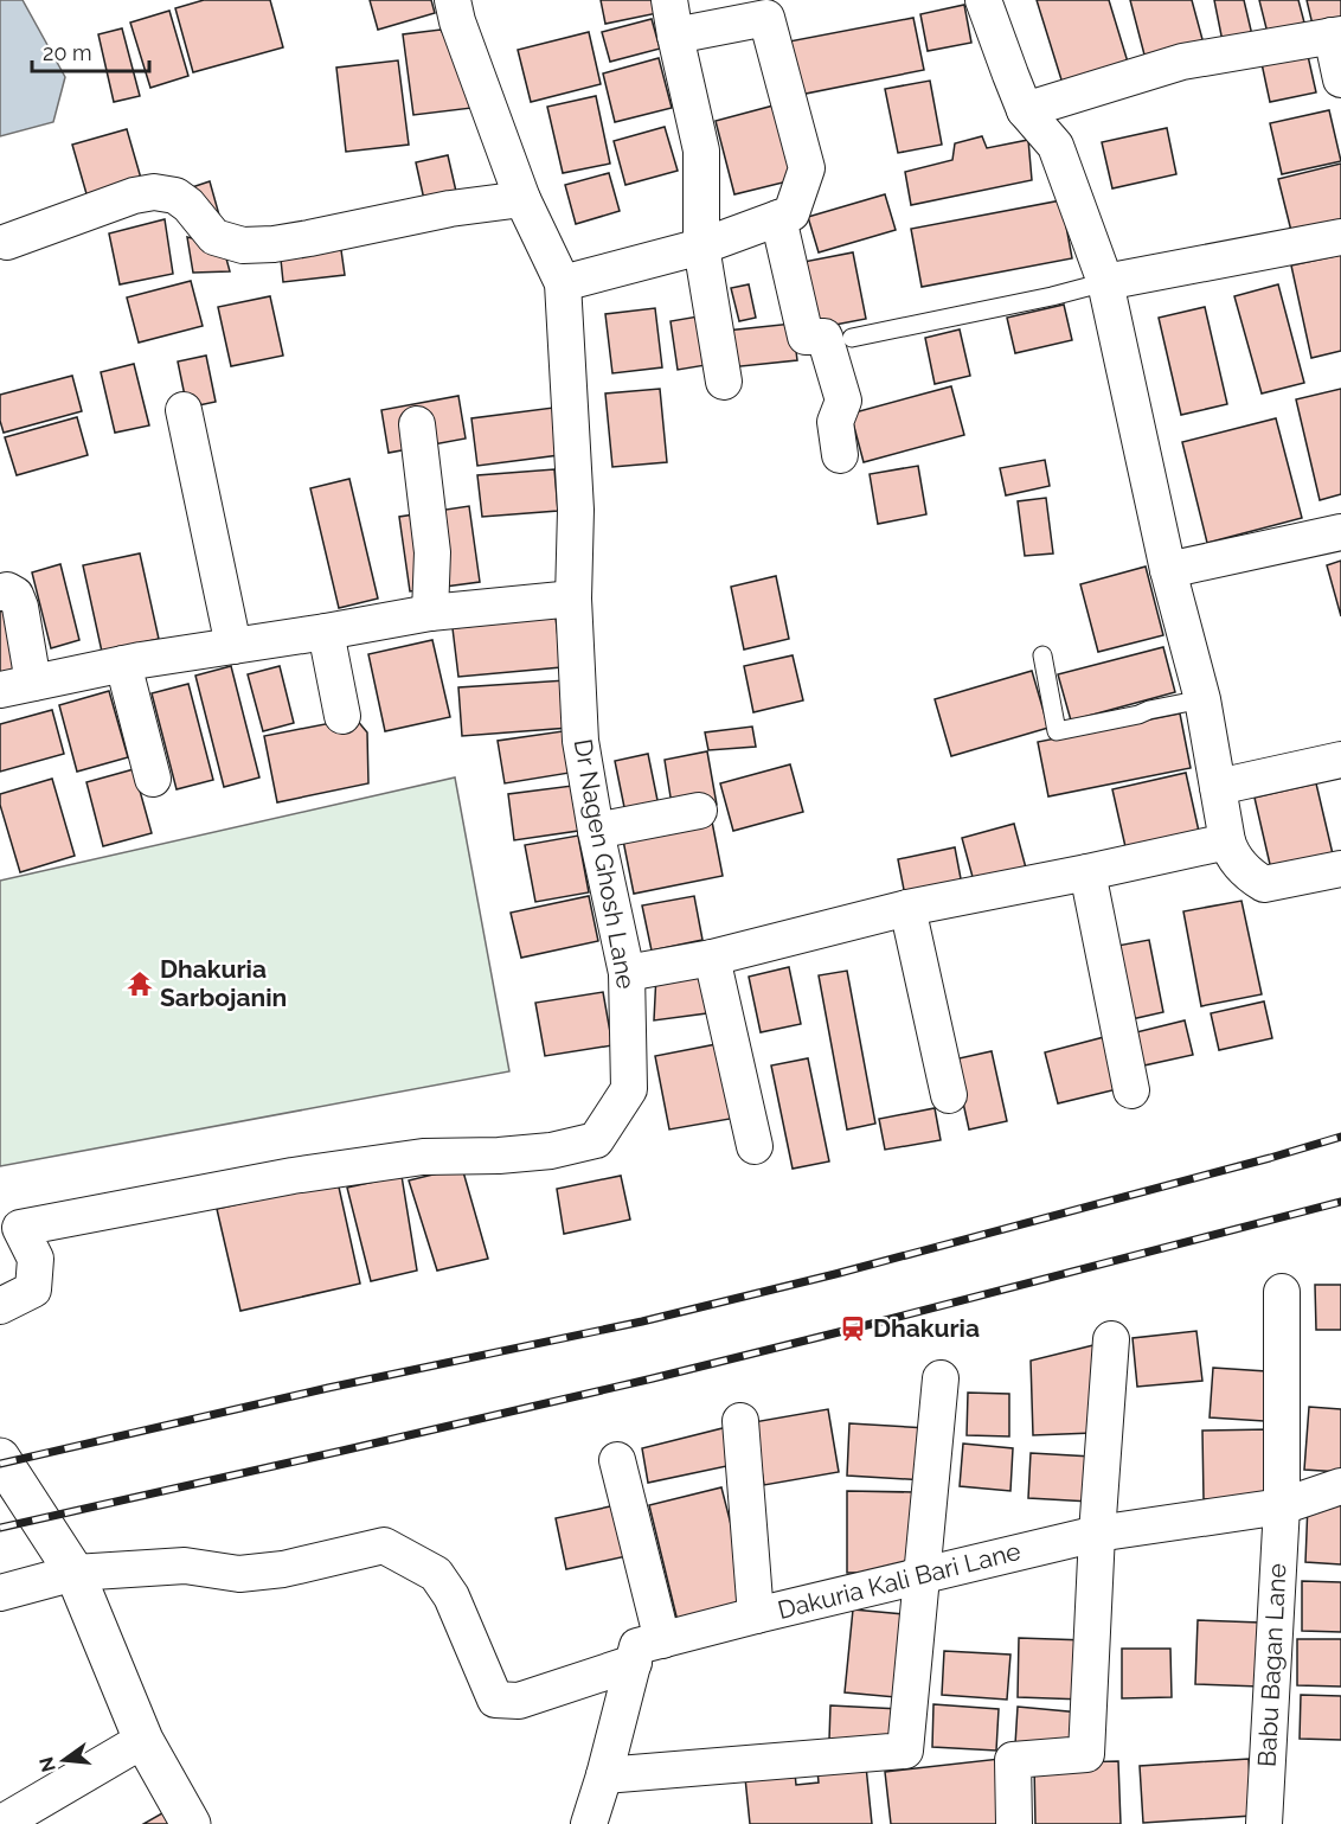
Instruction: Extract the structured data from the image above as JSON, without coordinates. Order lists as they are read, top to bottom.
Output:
{
  "streets": {
    "street": ["Dr Nagen Ghosh Lane", "Dakuria Kali Bari Lane", "Babu Bagan Lane"]
  },
  "crossings": [
    ["Dakuria Kali Bari Lane", "Babu Bagan Lane"]
  ],
  "places": {
    "temple": ["Dhakuria Sarbojanin"],
    "station": ["Dhakuria"]
  },
  "scale_bar": "20 m",
  "north": "left"
}
